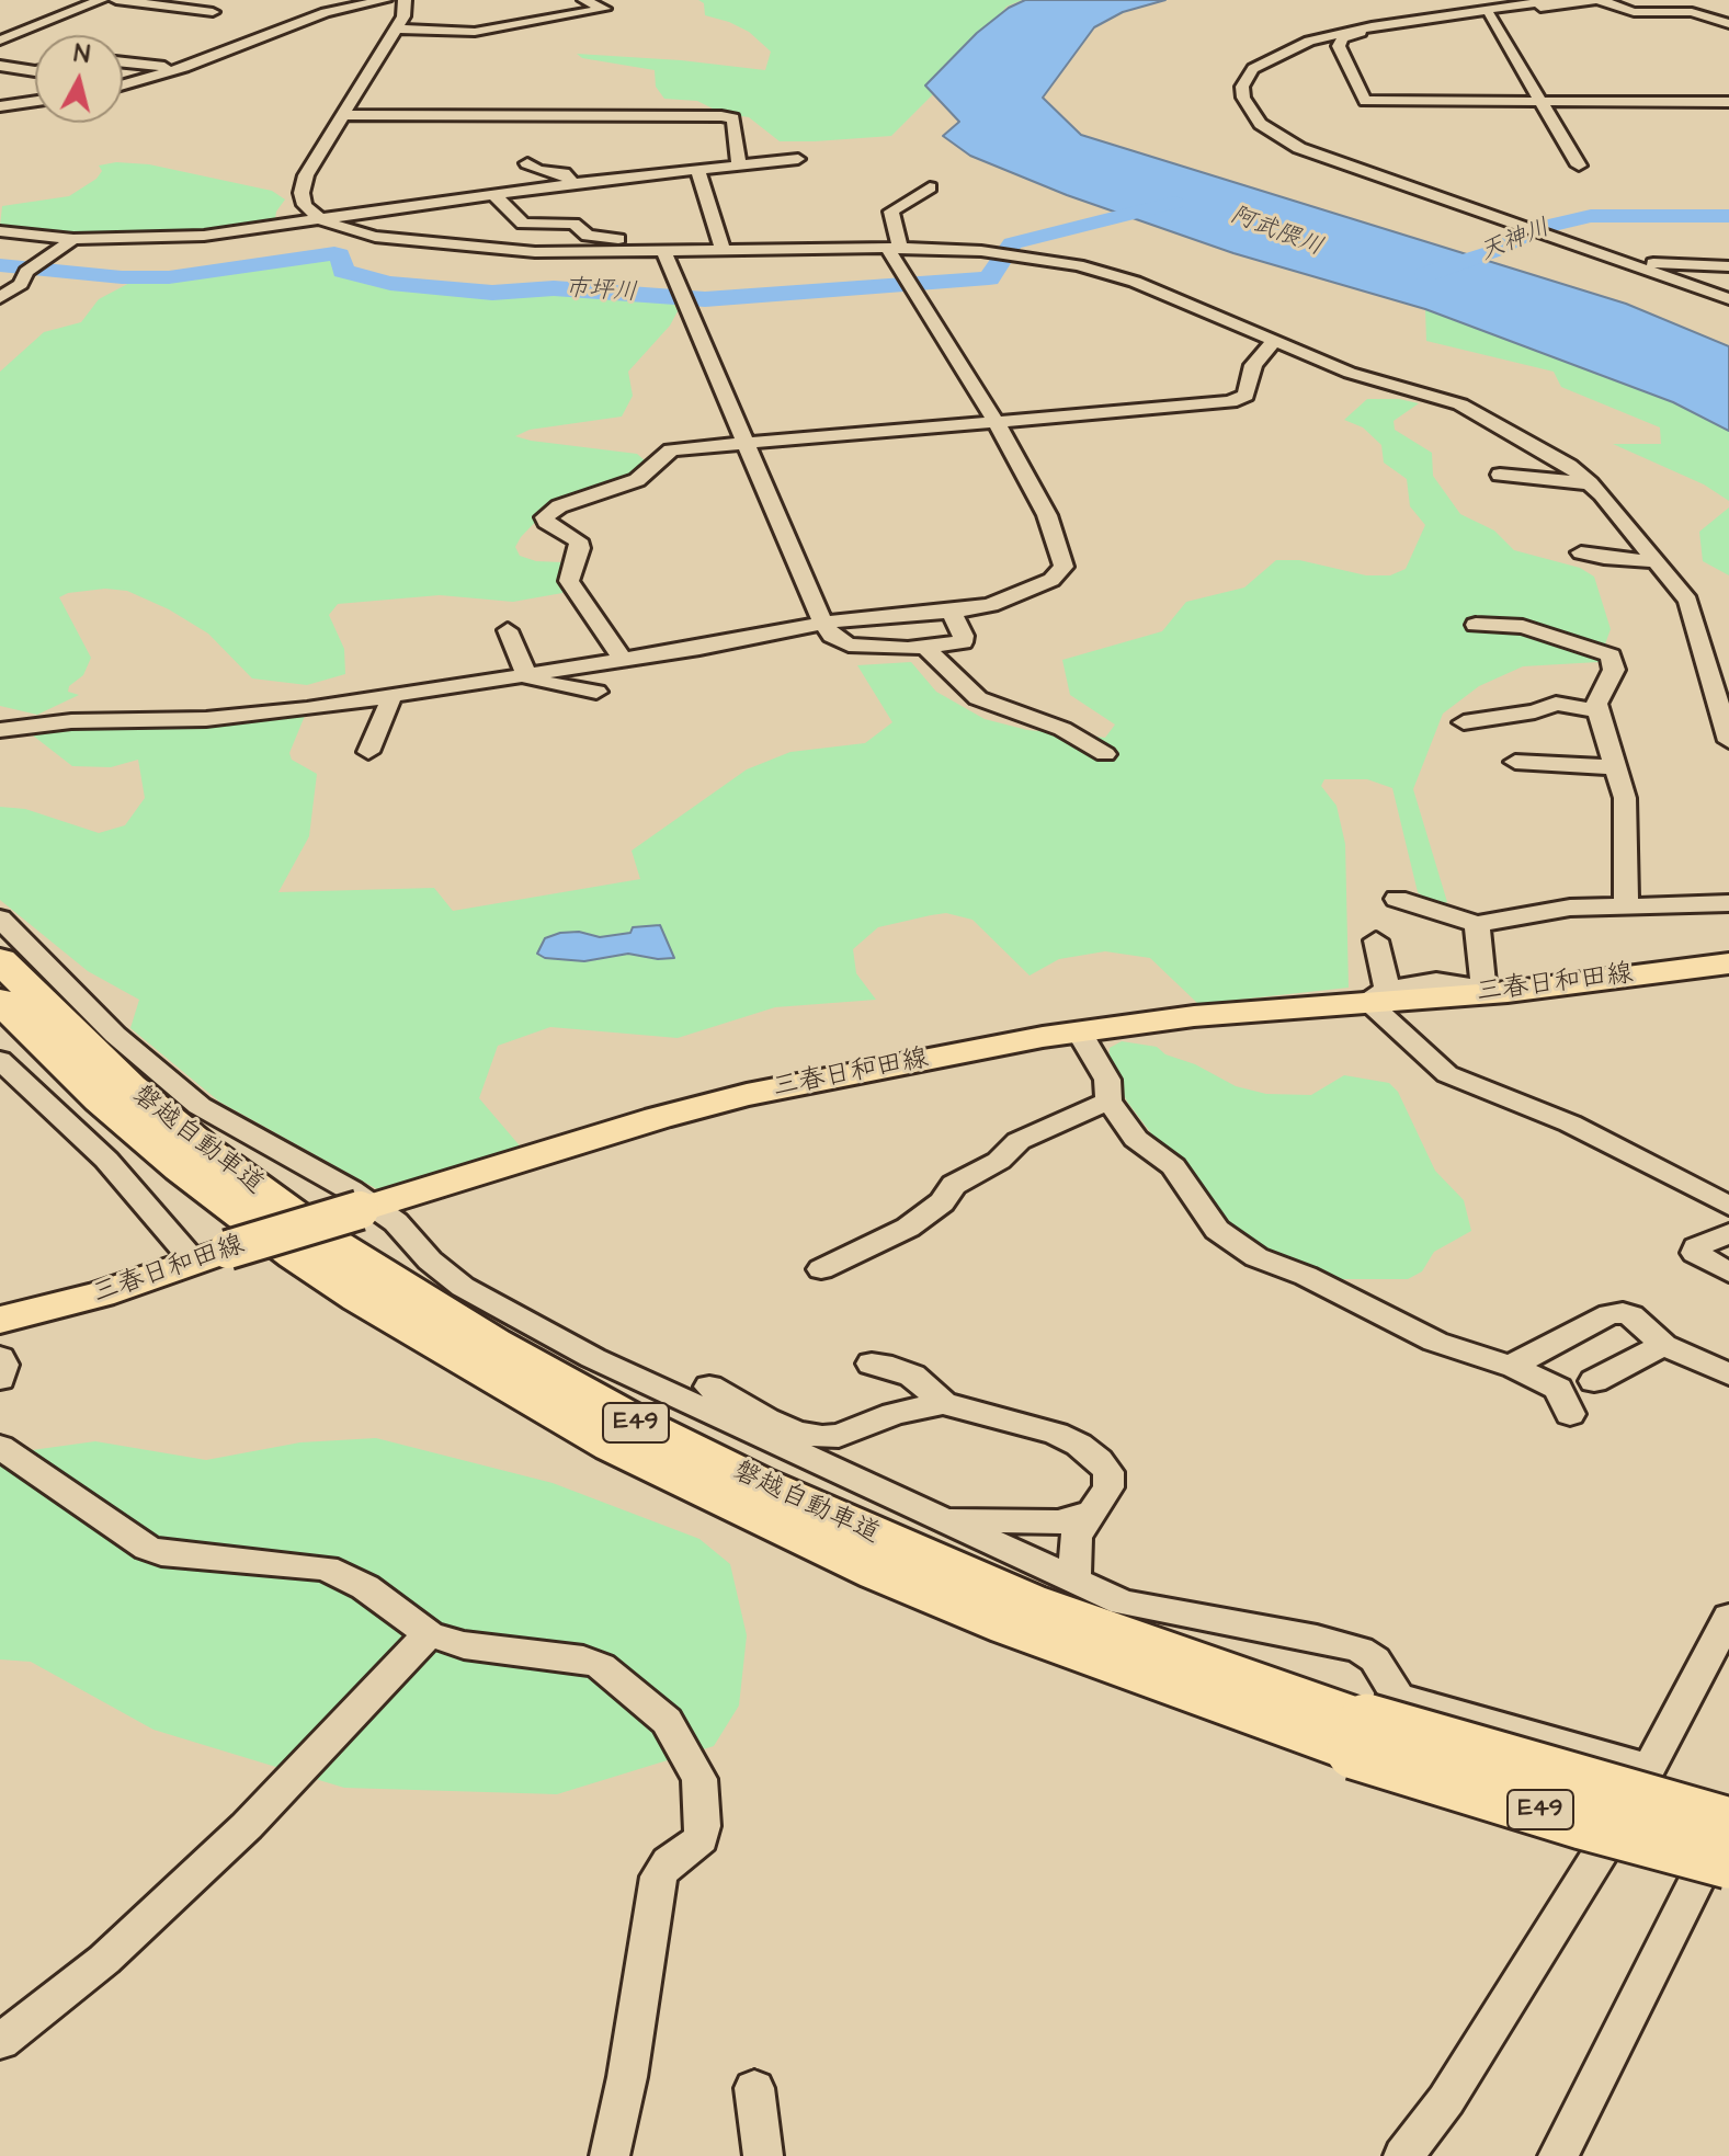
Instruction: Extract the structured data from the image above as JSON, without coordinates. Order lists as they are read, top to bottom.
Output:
{
  "streets": {
    "highway": ["磐越自動車道", "E49"],
    "main road": ["三春日和田線"]
  },
  "water": ["阿武隈川", "天神川", "市坪川"],
  "north": "top"
}
